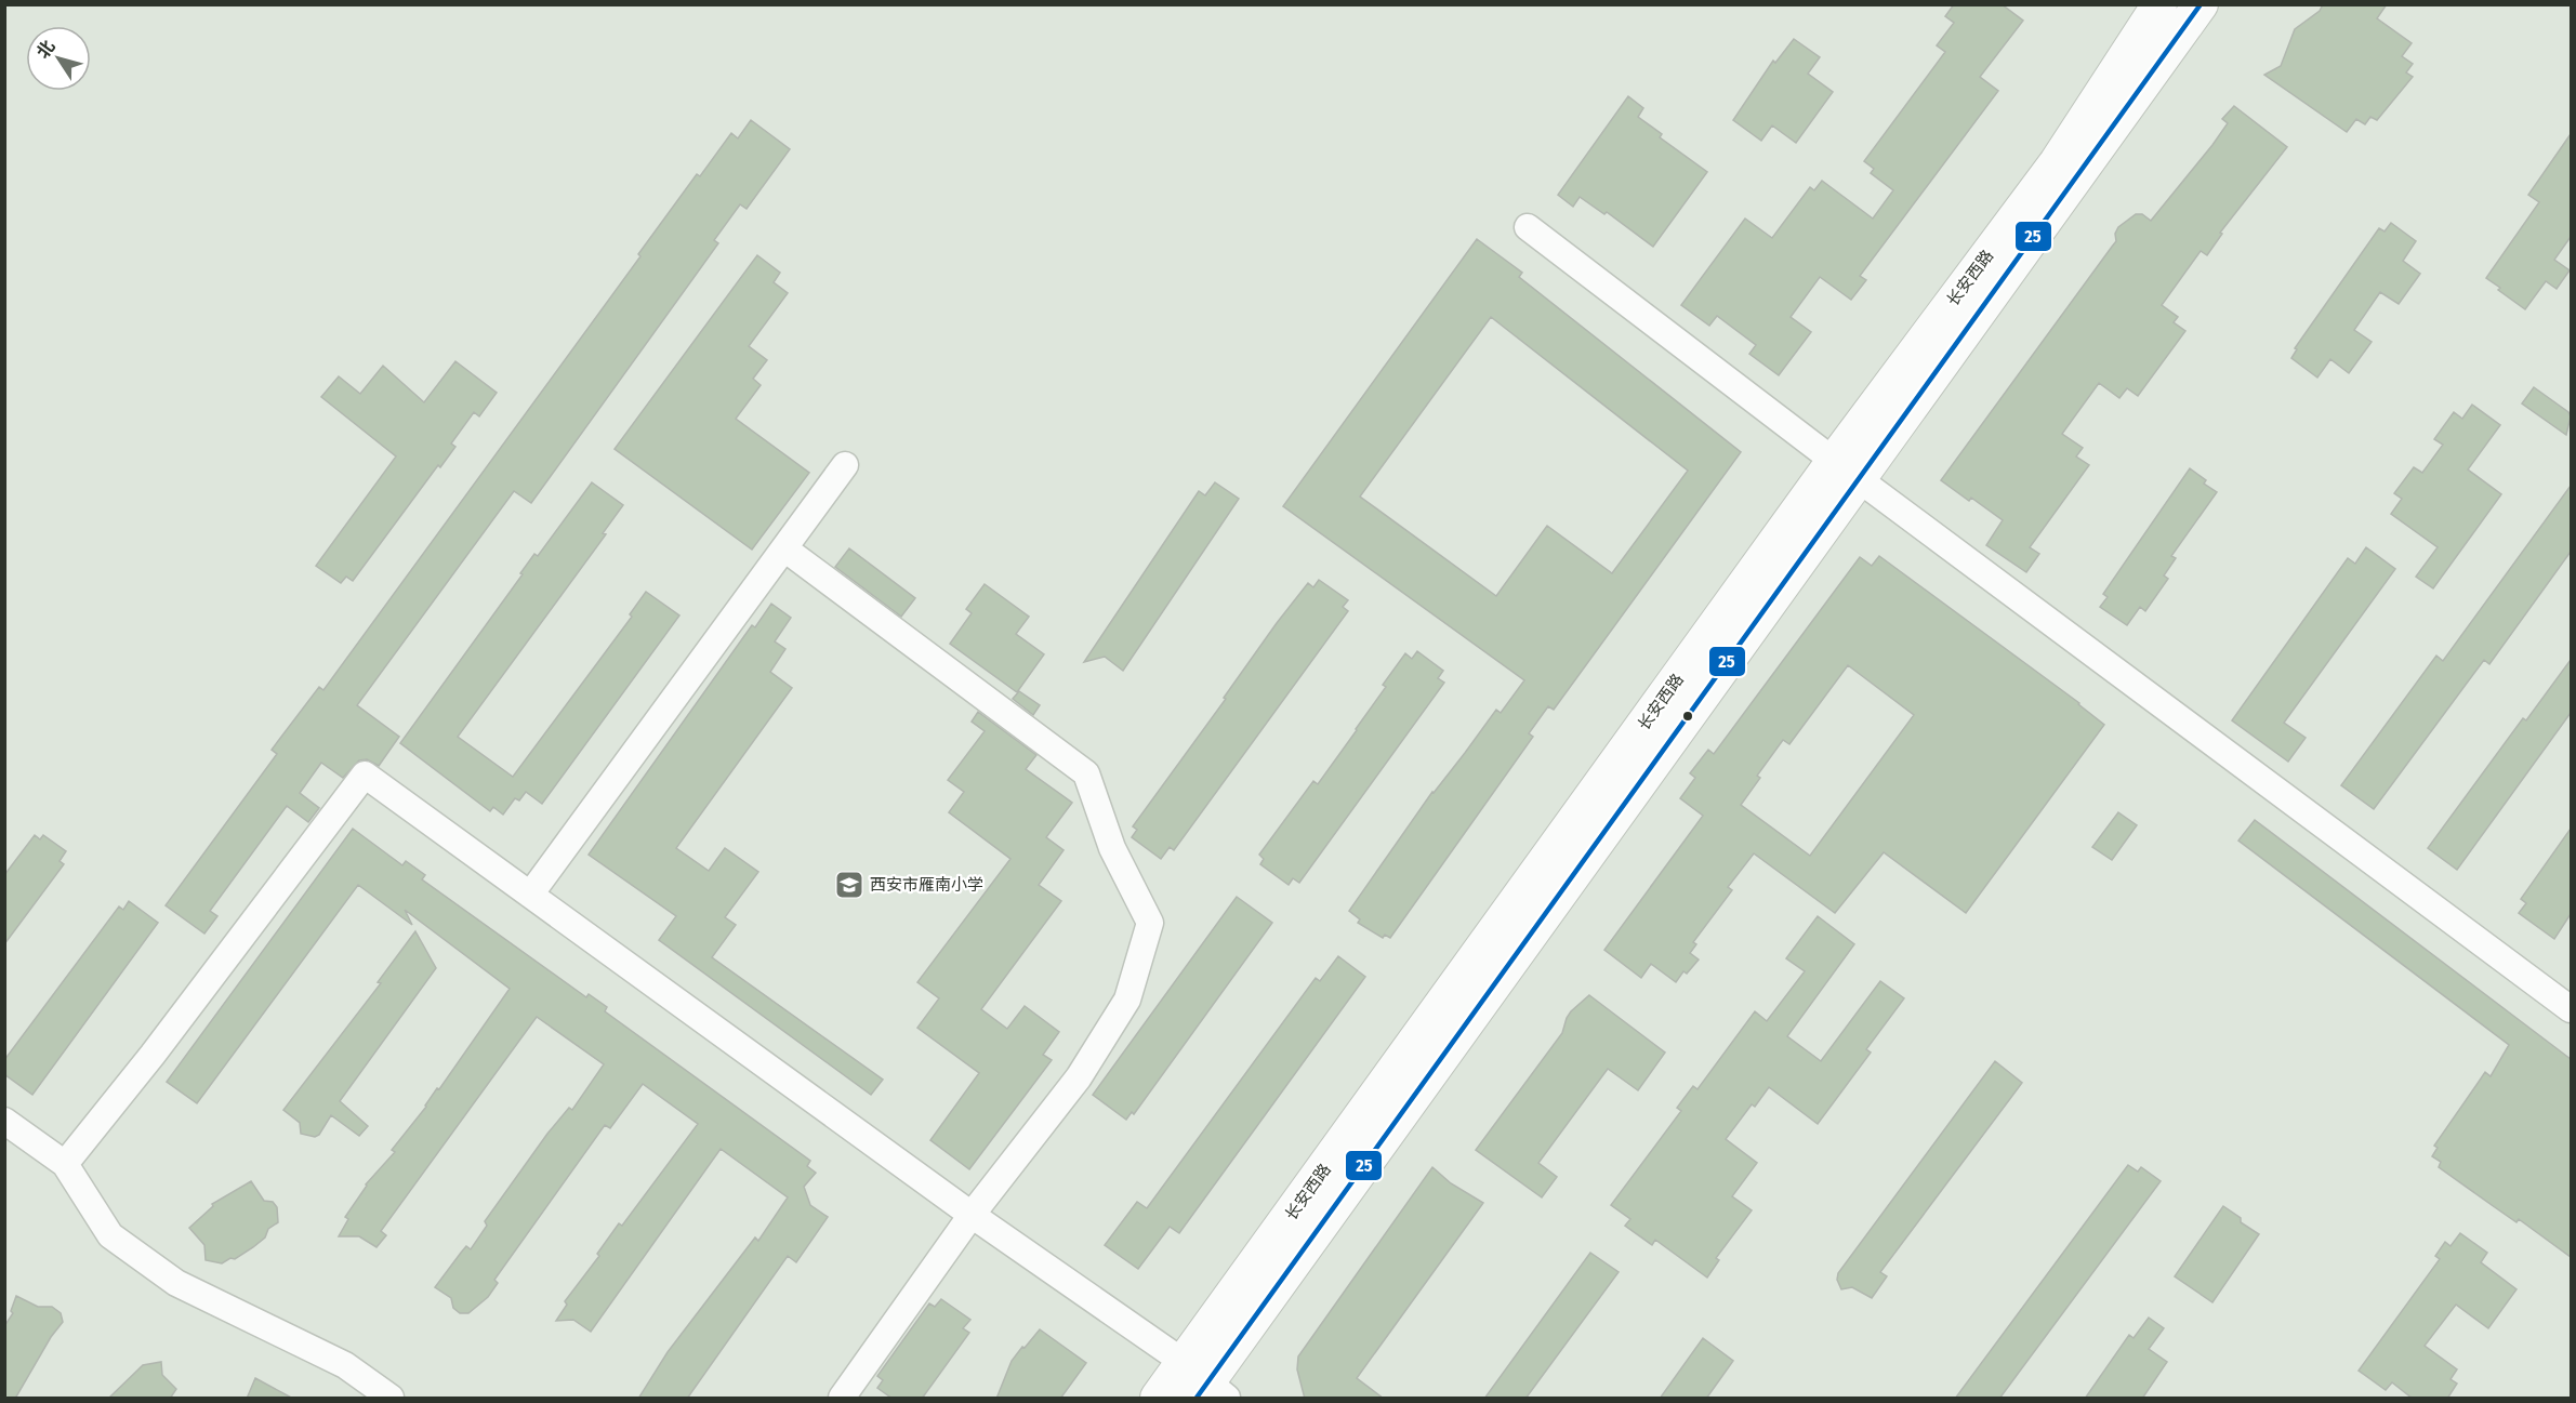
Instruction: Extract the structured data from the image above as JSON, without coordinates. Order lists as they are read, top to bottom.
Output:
{
  "streets": {
    "main road": ["长安西路"]
  },
  "places": {
    "school or university": ["西安市雁南小学"]
  },
  "lines": ["transit line 25"],
  "north": "top left"
}
